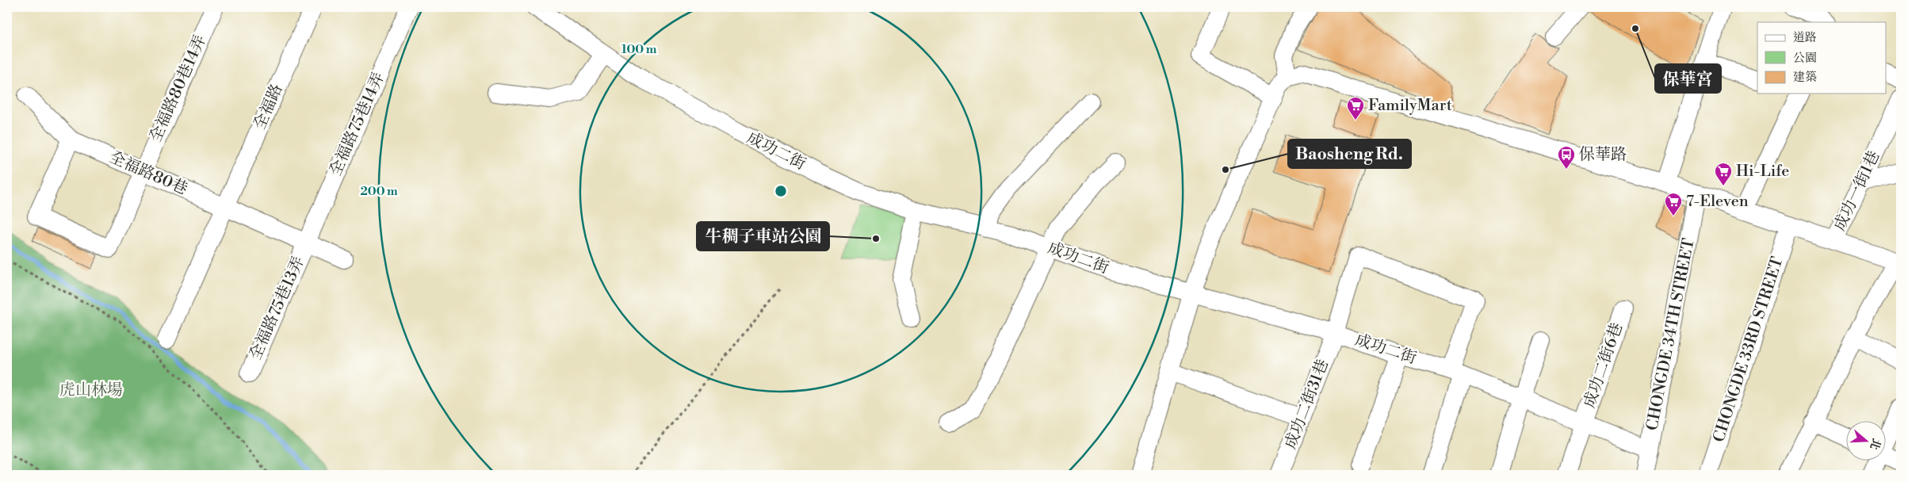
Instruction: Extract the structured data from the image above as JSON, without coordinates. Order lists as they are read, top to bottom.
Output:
{
  "streets": {
    "street": [
      "全福路80巷14弄",
      "全福路",
      "全福路75巷14弄",
      "成功二街",
      "全福路80巷",
      "成功一街1巷",
      "全福路75巷13弄",
      "CHONGDE 34TH STREET",
      "CHONGDE 33RD STREET",
      "成功二街6巷",
      "成功二街31巷"
    ]
  },
  "crossings": [
    ["全福路80巷14弄", "全福路80巷"],
    ["全福路", "全福路80巷"],
    ["全福路75巷14弄", "全福路75巷13弄"],
    ["成功二街", "CHONGDE 34TH STREET"],
    ["成功二街", "成功二街6巷"],
    ["成功二街", "成功二街31巷"]
  ],
  "parks": ["虎山林場"],
  "places": {
    "other": ["保華宮", "Baosheng Rd.", "牛稠子車站公園"],
    "supermarket": ["FamilyMart", "Hi-Life", "7-Eleven"],
    "bus stop": ["保華路"]
  },
  "legend": ["道路", "公園", "建築"],
  "north": "right",
  "rings": ["100 m", "200 m"]
}
